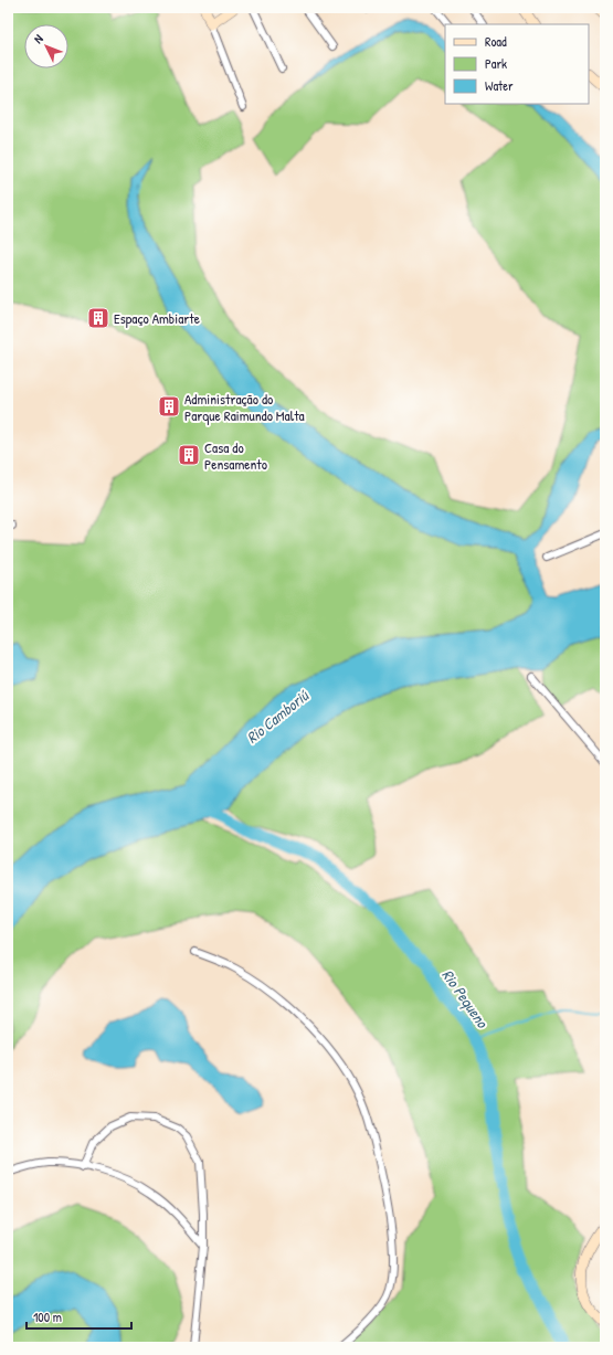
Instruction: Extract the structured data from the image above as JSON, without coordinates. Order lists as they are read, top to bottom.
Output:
{
  "water": ["Rio Camboriú", "Rio Pequeno"],
  "places": {
    "building": ["Espaço Ambiarte", "Administração do Parque Raimundo Malta", "Casa do Pensamento"]
  },
  "legend": ["Road", "Park", "Water"],
  "scale_bar": "100 m",
  "north": "top left"
}
